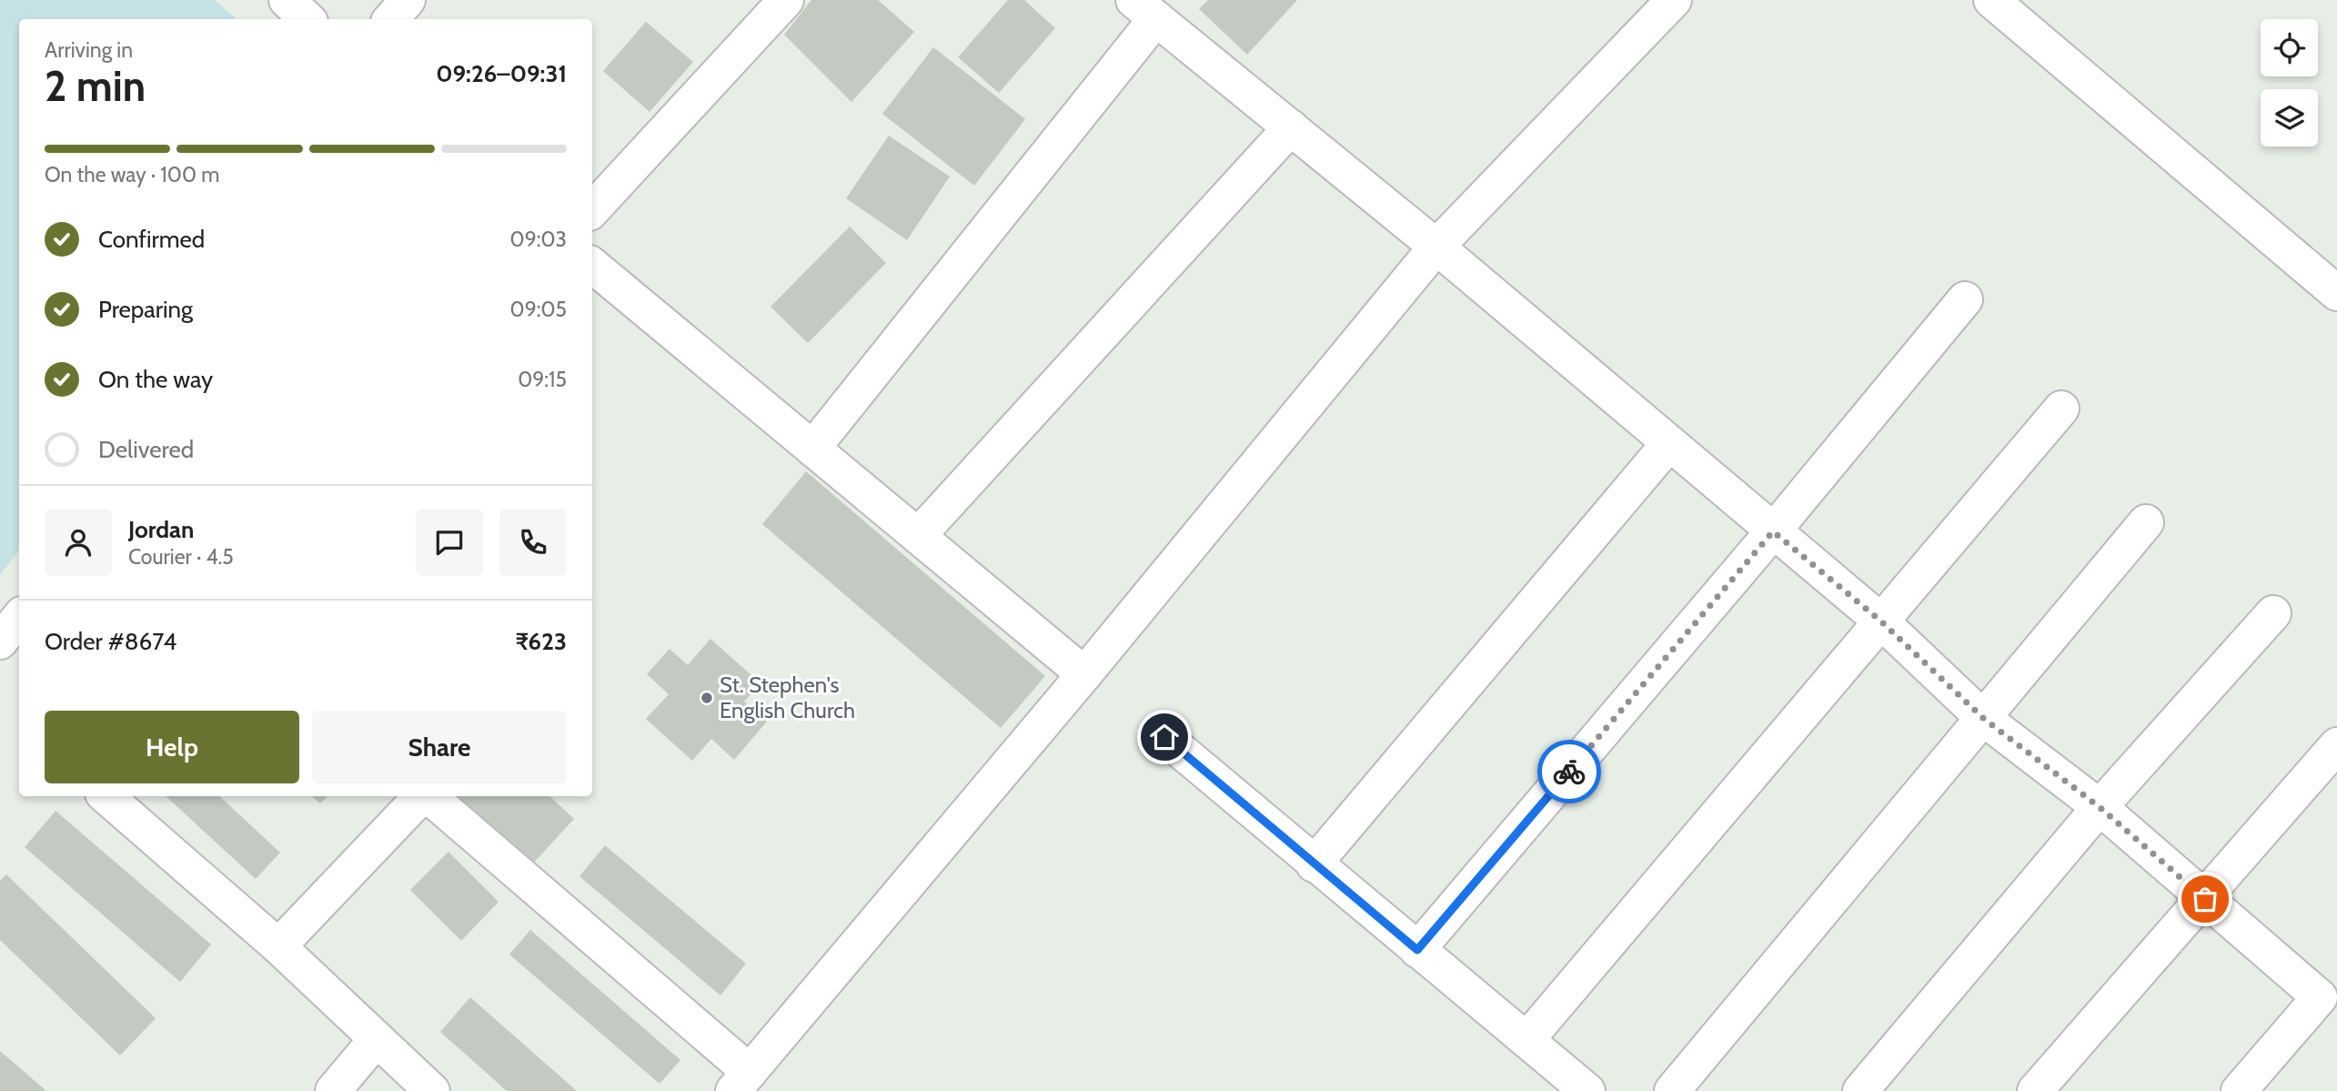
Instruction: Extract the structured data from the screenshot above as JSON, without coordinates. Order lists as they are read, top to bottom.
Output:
{
  "places": ["St. Stephen's English Church"],
  "page": {
    "heading": ["2 min", "Arriving in", "09:26–09:31"],
    "panel": [
      "Jordan",
      "Courier · 4.5",
      "Order #8674",
      "₹623"
    ],
    "bar": "On the way · 100 m",
    "list": [
      ["Confirmed", "09:03"],
      ["Preparing", "09:05"],
      ["On the way", "09:15"],
      "Delivered"
    ],
    "buttons": ["Help", "Share"]
  }
}
